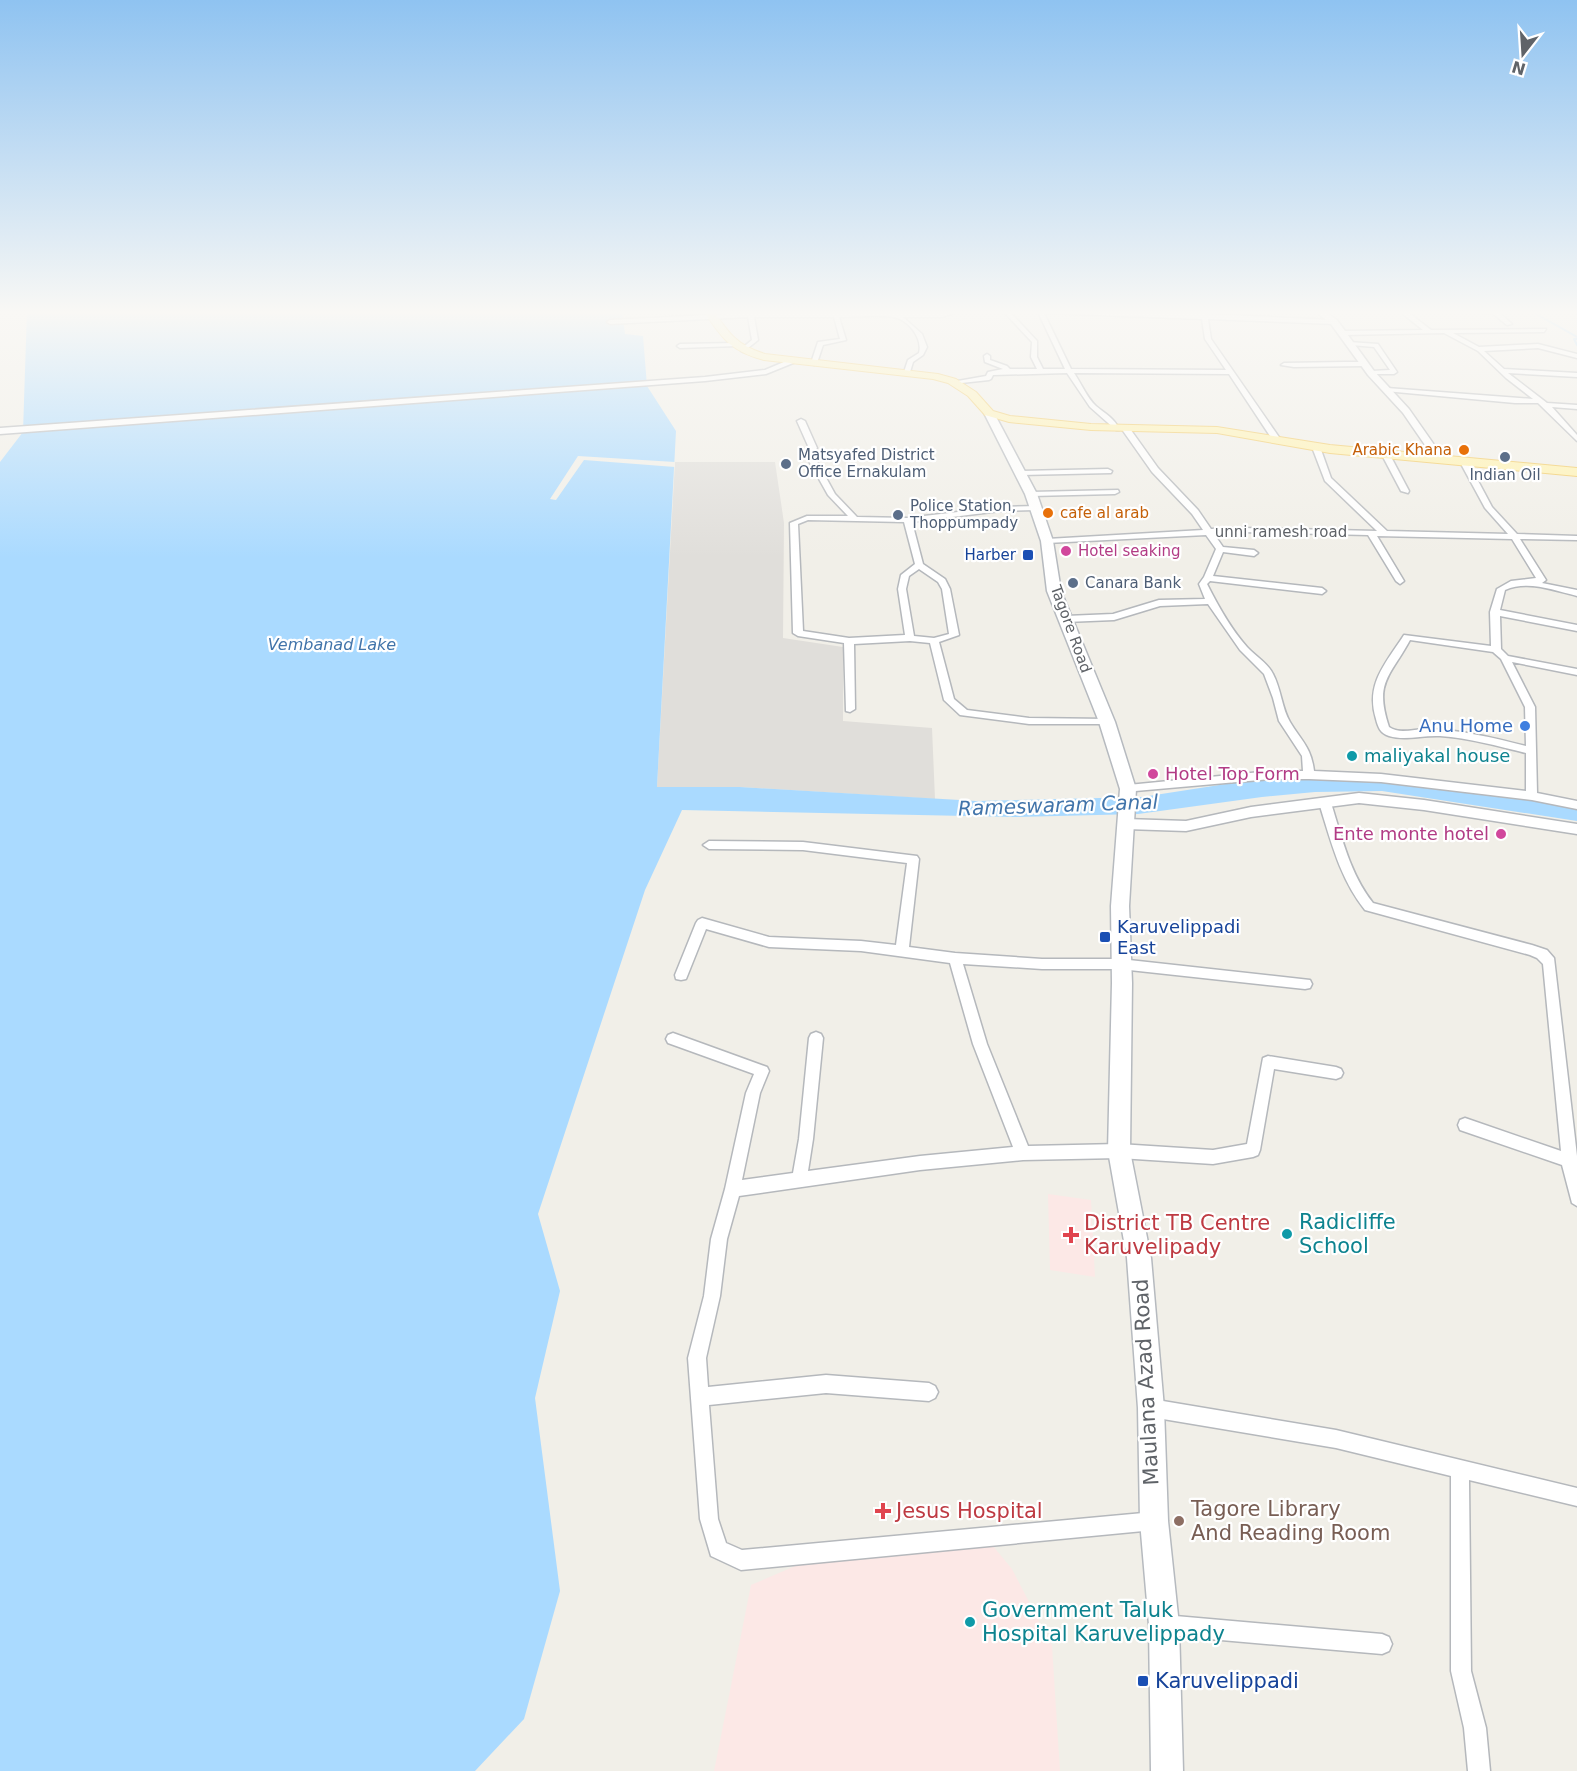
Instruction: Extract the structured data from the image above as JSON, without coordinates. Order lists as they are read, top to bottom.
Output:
{
  "streets": {
    "main road": ["Tagore Road", "Maulana Azad Road"],
    "street": ["unni ramesh road"]
  },
  "crossings": [
    ["unni ramesh road", "Tagore Road"],
    ["Tagore Road", "Maulana Azad Road"]
  ],
  "water": ["Vembanad Lake", "Rameswaram Canal"],
  "places": {
    "other": [
      "Arabic Khana",
      "Indian Oil",
      "Matsyafed District Office Ernakulam",
      "cafe al arab",
      "Police Station, Thoppumpady",
      "Hotel seaking",
      "Canara Bank",
      "Anu Home",
      "maliyakal house",
      "Hotel Top Form",
      "Ente monte hotel",
      "Radicliffe School",
      "Tagore Library And Reading Room",
      "Government Taluk Hospital Karuvelippady"
    ],
    "transit": ["Harber", "Karuvelippadi East", "Karuvelippadi"],
    "health": ["District TB Centre Karuvelipady", "Jesus Hospital"]
  },
  "north": "bottom"
}
